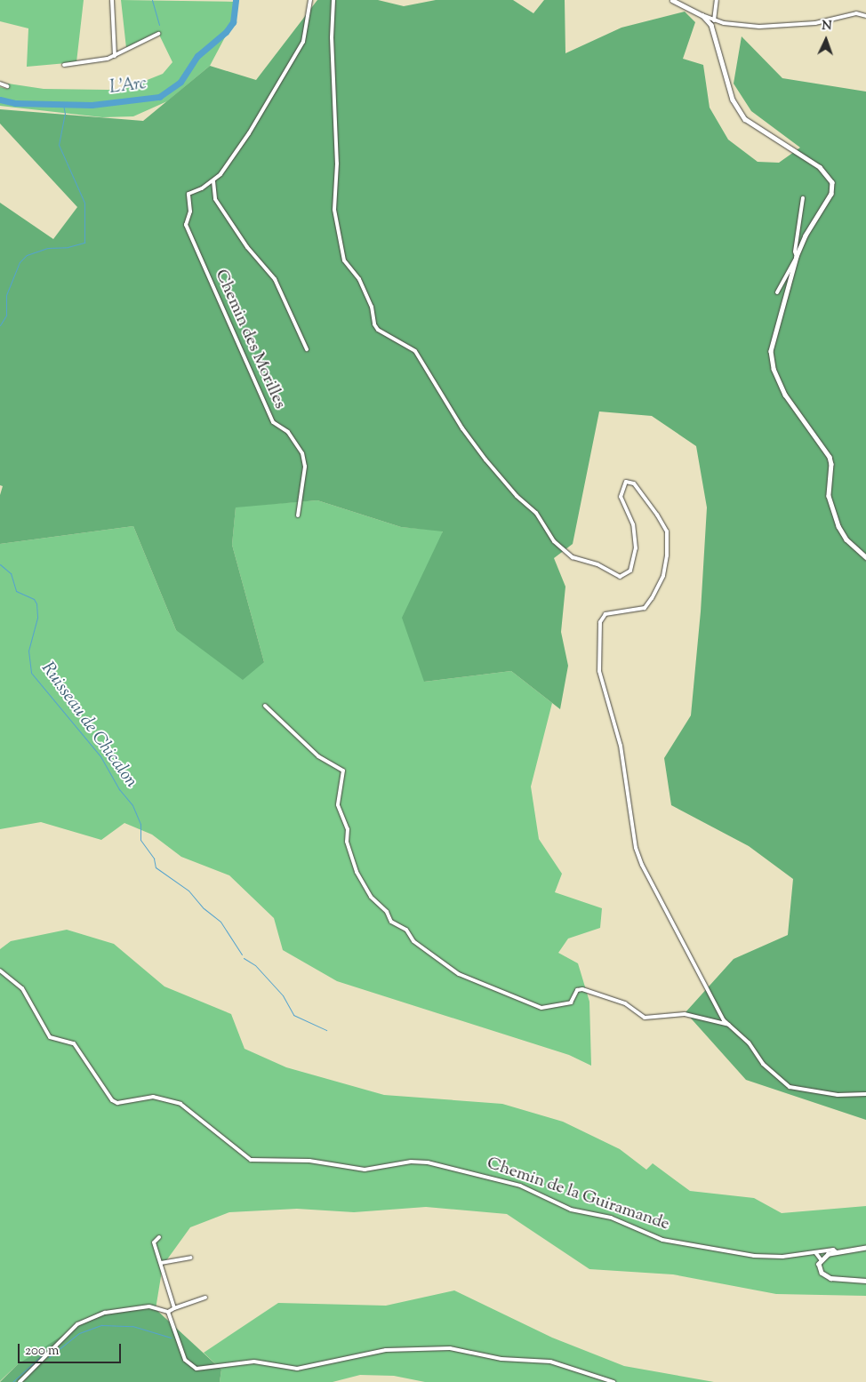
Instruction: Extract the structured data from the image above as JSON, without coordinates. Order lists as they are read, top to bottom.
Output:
{
  "streets": {
    "street": ["Chemin des Morilles", "Chemin de la Guiramande"]
  },
  "water": ["L'Arc", "Ruisseau de Chicalon"],
  "scale_bar": "200 m",
  "north": "top"
}
